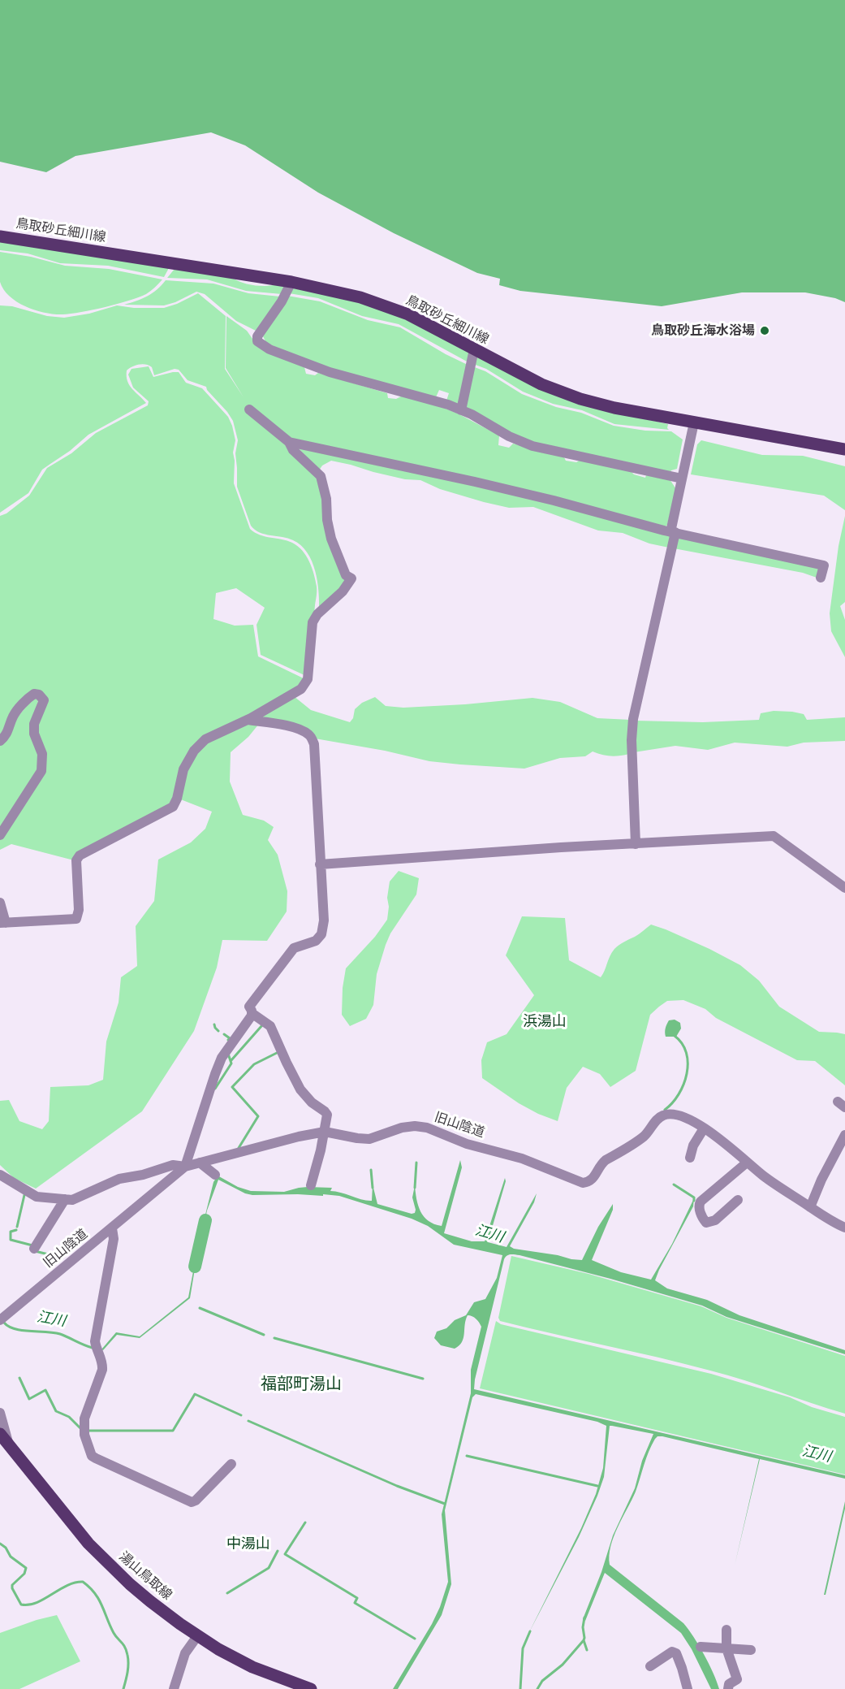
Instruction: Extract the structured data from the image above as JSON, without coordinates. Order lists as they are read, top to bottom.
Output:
{
  "streets": {
    "main road": ["鳥取砂丘細川線", "湯山鳥取線"],
    "street": ["旧山陰道"]
  },
  "districts": ["浜湯山", "福部町湯山", "中湯山"],
  "water": ["江川"],
  "places": ["鳥取砂丘海水浴場"]
}
